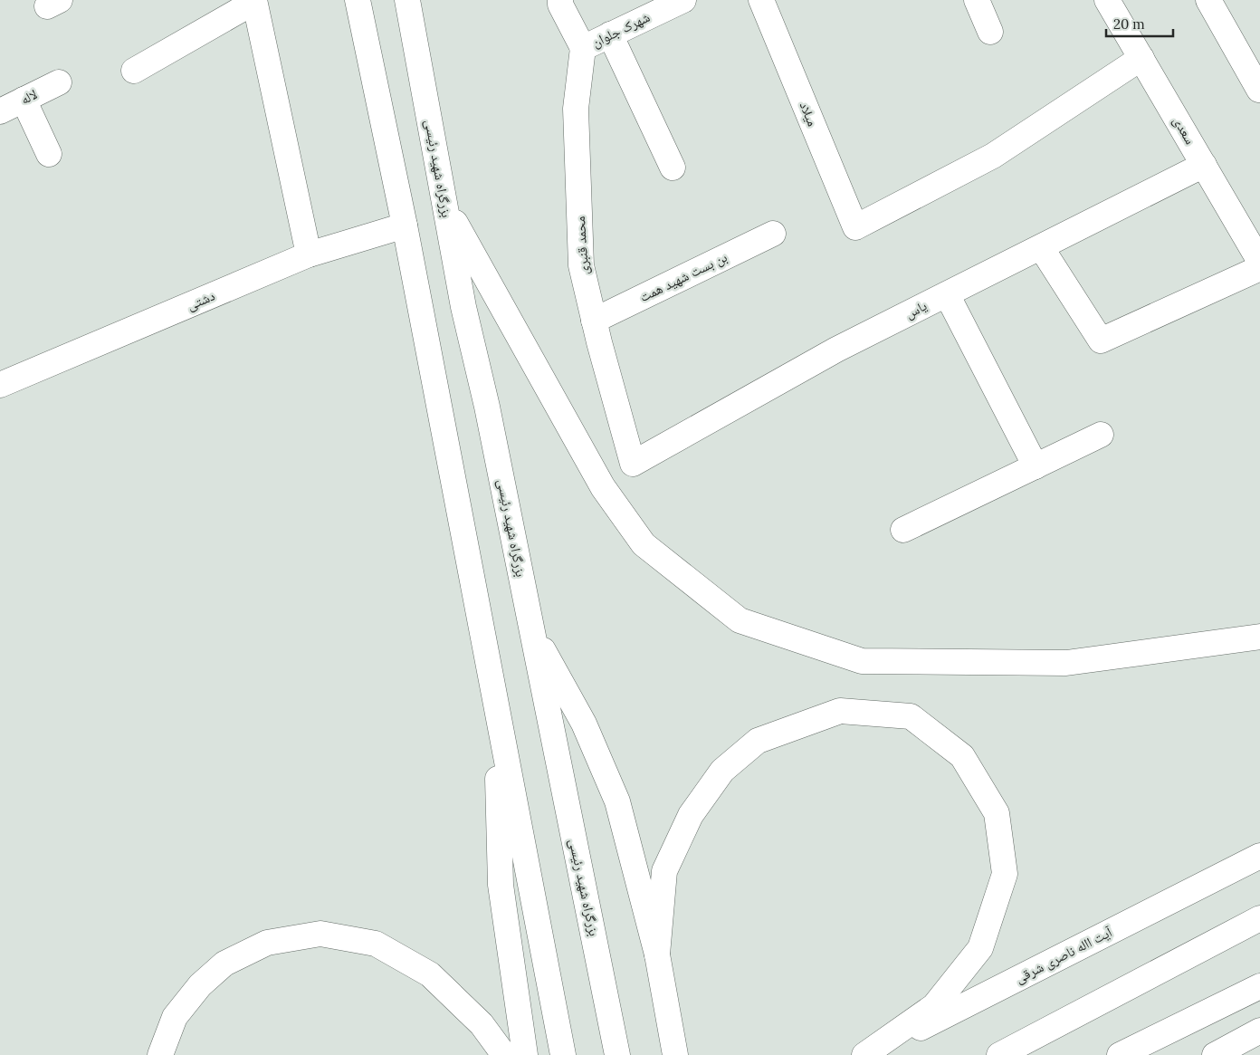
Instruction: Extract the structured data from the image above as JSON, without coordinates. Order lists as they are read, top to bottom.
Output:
{
  "streets": {
    "main road": [
      "شهرک جلوان",
      "لاله",
      "میلاد",
      "سعدی",
      "بزرگراه شهید رئیسی",
      "محمد قنبری",
      "بن بست شهید همت",
      "دشتی",
      "یاس",
      "آیت االه ناصری شرقی"
    ]
  },
  "crossings": [
    ["شهرک جلوان", "محمد قنبری"],
    ["میلاد", "سعدی"],
    ["سعدی", "یاس"],
    ["محمد قنبری", "بن بست شهید همت"],
    ["محمد قنبری", "یاس"]
  ],
  "scale_bar": "20 m"
}
